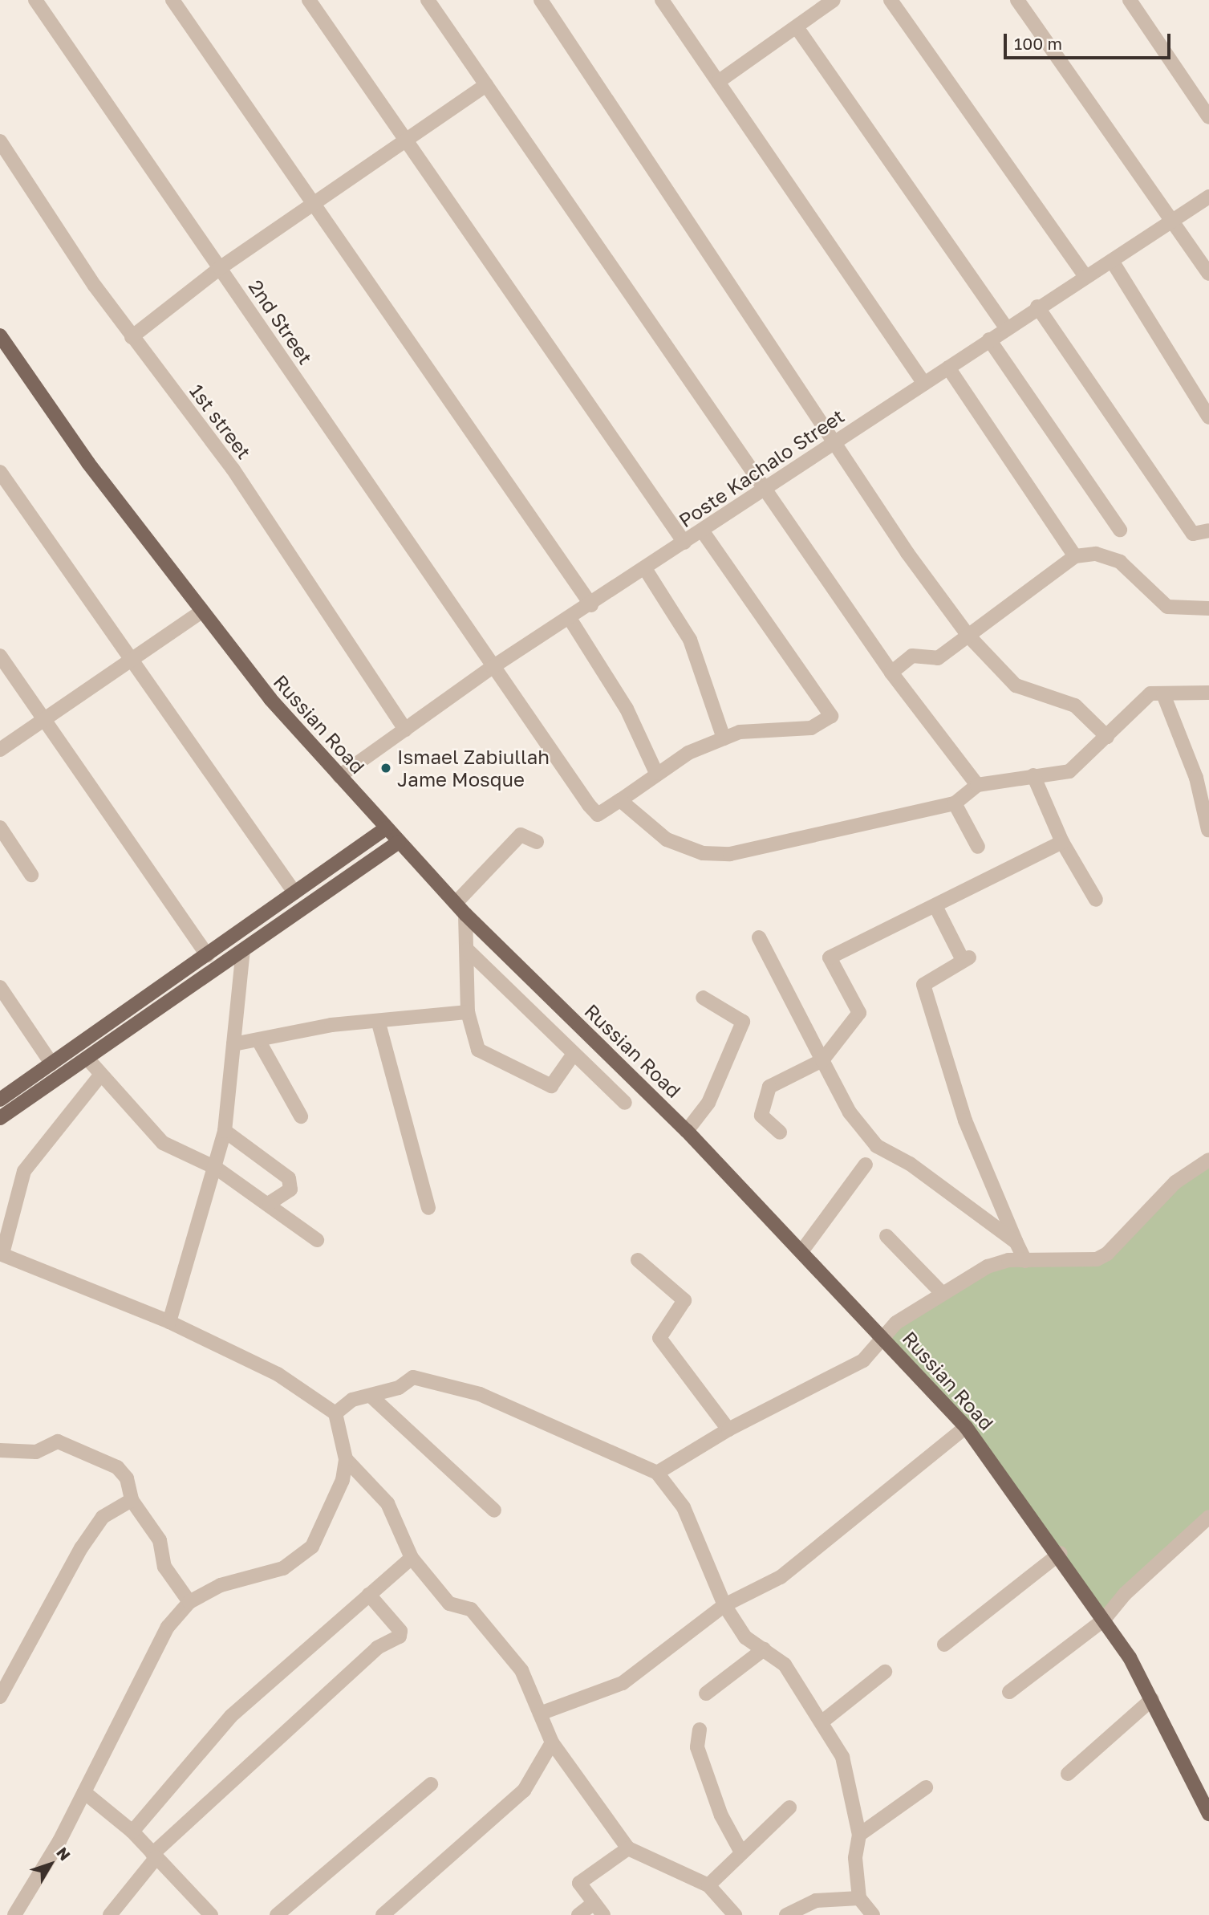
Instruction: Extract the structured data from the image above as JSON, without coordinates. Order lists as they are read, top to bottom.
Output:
{
  "streets": {
    "main road": ["Russian Road"],
    "street": ["2nd Street", "1st street", "Poste Kachalo Street"]
  },
  "crossings": [
    ["2nd Street", "Poste Kachalo Street"],
    ["1st street", "Poste Kachalo Street"],
    ["Poste Kachalo Street", "Russian Road"]
  ],
  "places": ["Ismael Zabiullah Jame Mosque"],
  "scale_bar": "100 m",
  "north": "top right"
}
